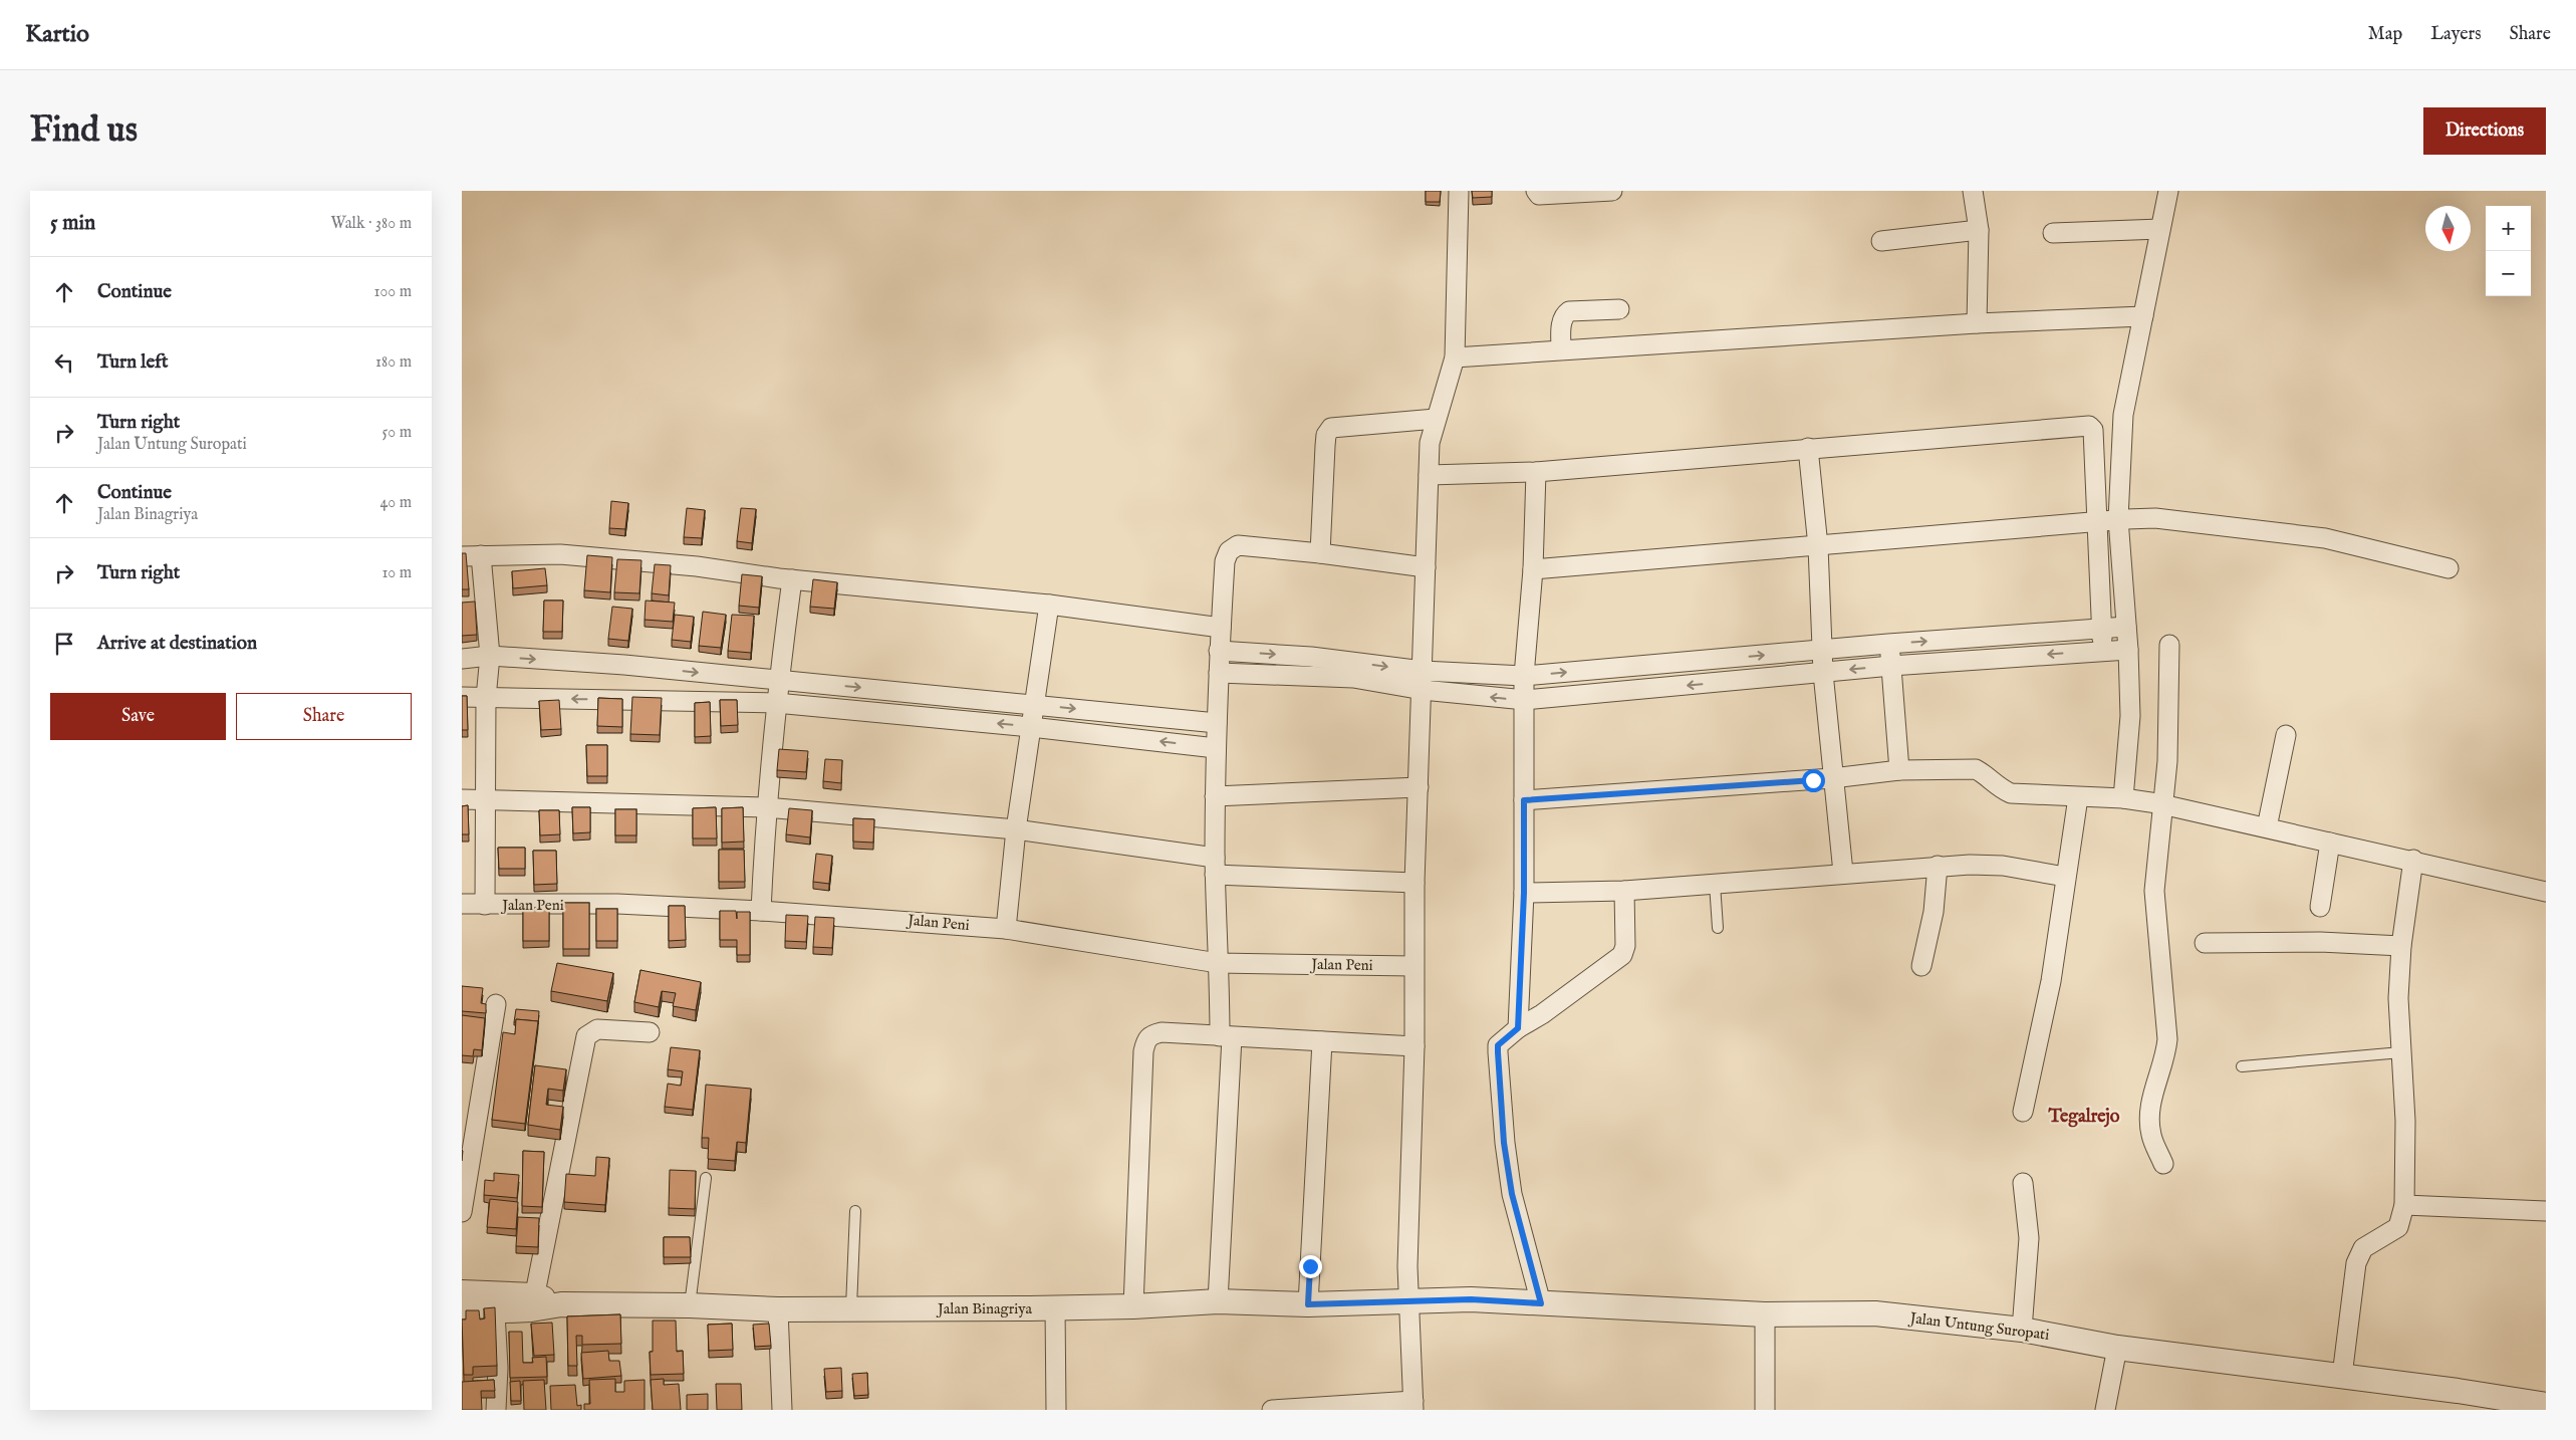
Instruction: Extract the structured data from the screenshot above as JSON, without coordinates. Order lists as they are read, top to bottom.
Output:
{
  "streets": {
    "street": ["Jalan Peni", "Jalan Binagriya", "Jalan Untung Suropati"]
  },
  "crossings": [
    ["Jalan Binagriya", "Jalan Untung Suropati"]
  ],
  "districts": ["Tegalrejo"],
  "north": "bottom",
  "page": {
    "header": "Kartio",
    "nav": ["Map", "Layers", "Share"],
    "buttons": [
      "Directions",
      ["Save", "Share"]
    ],
    "title": "Find us",
    "heading": ["5 min", "Walk · 380 m"],
    "map_buttons": ["+", "−"],
    "list": [
      ["Continue", "100 m"],
      ["Turn left", "180 m"],
      ["Turn right", "Jalan Untung Suropati", "50 m"],
      ["Continue", "Jalan Binagriya", "40 m"],
      ["Turn right", "10 m"],
      "Arrive at destination"
    ]
  }
}
